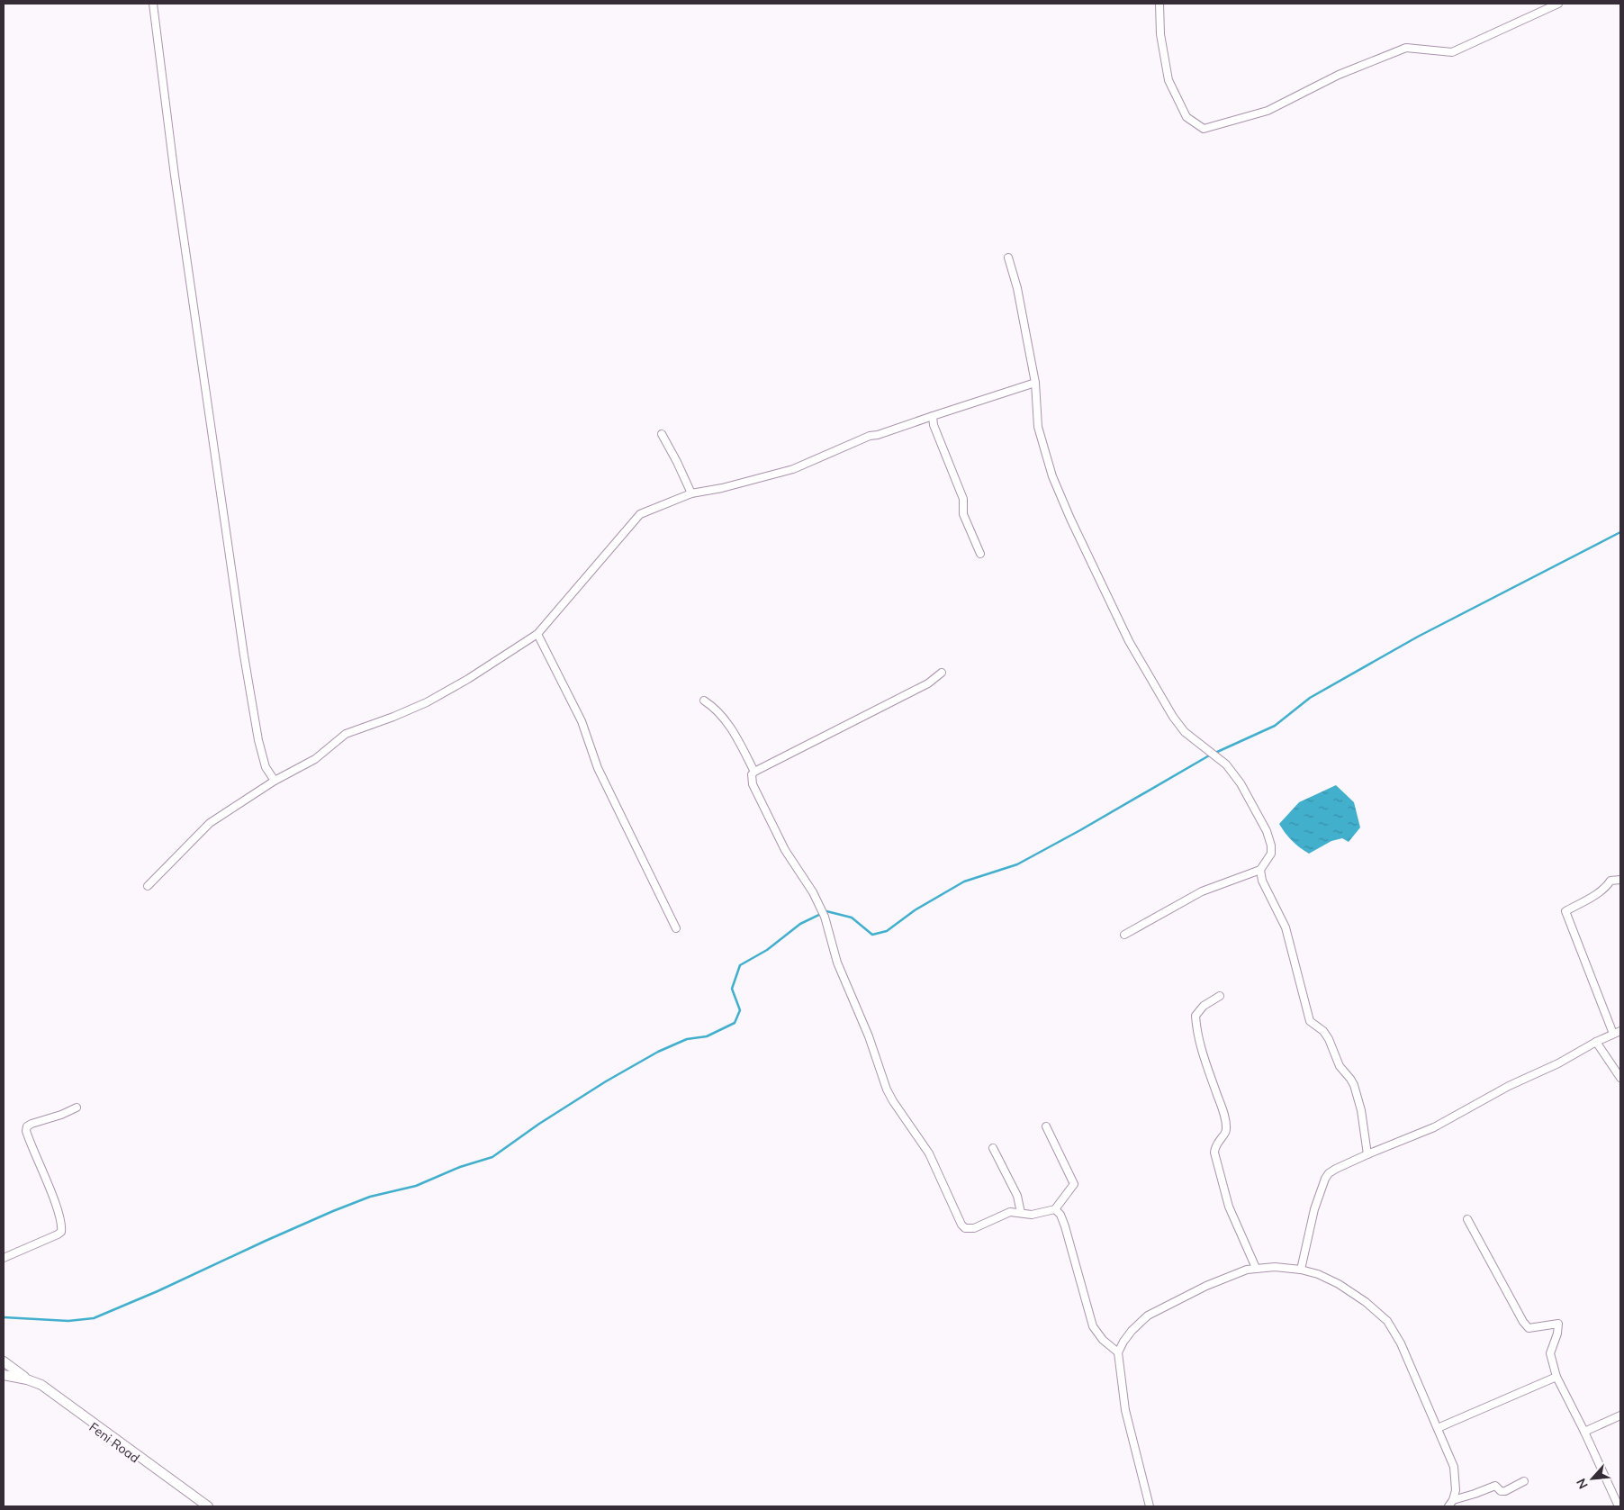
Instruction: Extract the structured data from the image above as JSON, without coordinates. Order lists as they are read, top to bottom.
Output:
{
  "streets": {
    "main road": ["Feni Road"]
  },
  "north": "bottom left"
}
